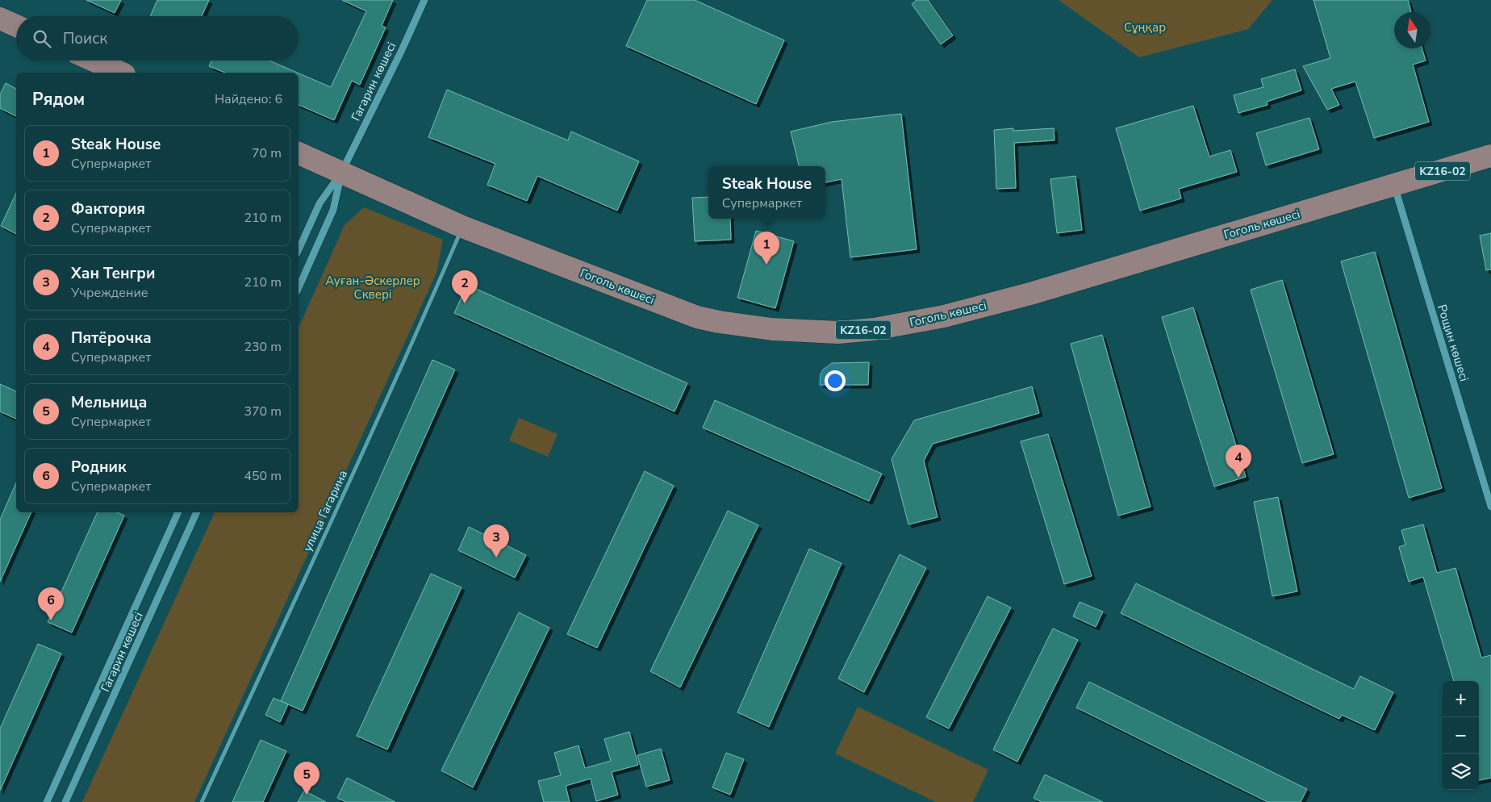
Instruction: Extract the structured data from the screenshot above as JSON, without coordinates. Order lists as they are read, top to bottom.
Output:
{
  "streets": {
    "main road": ["KZ16-02", "Гоголь көшесі"],
    "street": ["Гагарин көшесі", "Рощин көшесі", "улица Гагарина"]
  },
  "crossings": [
    ["Гагарин көшесі", "Гоголь көшесі"],
    ["Гоголь көшесі", "Рощин көшесі"],
    ["Гоголь көшесі", "улица Гагарина"]
  ],
  "parks": ["Сұңқар", "Ауған-Әскерлер Сквері"],
  "north": "top",
  "page": {
    "search": "Поиск",
    "heading": ["Рядом", "Найдено: 6"],
    "list": [
      {
        "mark": "1",
        "name": "Steak House",
        "note": "Супермаркет",
        "value": "70 m"
      },
      {
        "mark": "2",
        "name": "Фактория",
        "note": "Супермаркет",
        "value": "210 m"
      },
      {
        "mark": "3",
        "name": "Хан Тенгри",
        "note": "Учреждение",
        "value": "210 m"
      },
      {
        "mark": "4",
        "name": "Пятёрочка",
        "note": "Супермаркет",
        "value": "230 m"
      },
      {
        "mark": "5",
        "name": "Мельница",
        "note": "Супермаркет",
        "value": "370 m"
      },
      {
        "mark": "6",
        "name": "Родник",
        "note": "Супермаркет",
        "value": "450 m"
      }
    ],
    "popup": ["Steak House", "Супермаркет"],
    "pins": [
      "1",
      "2",
      "4",
      "3",
      "6",
      "5"
    ],
    "map_buttons": ["+", "−"]
  }
}
